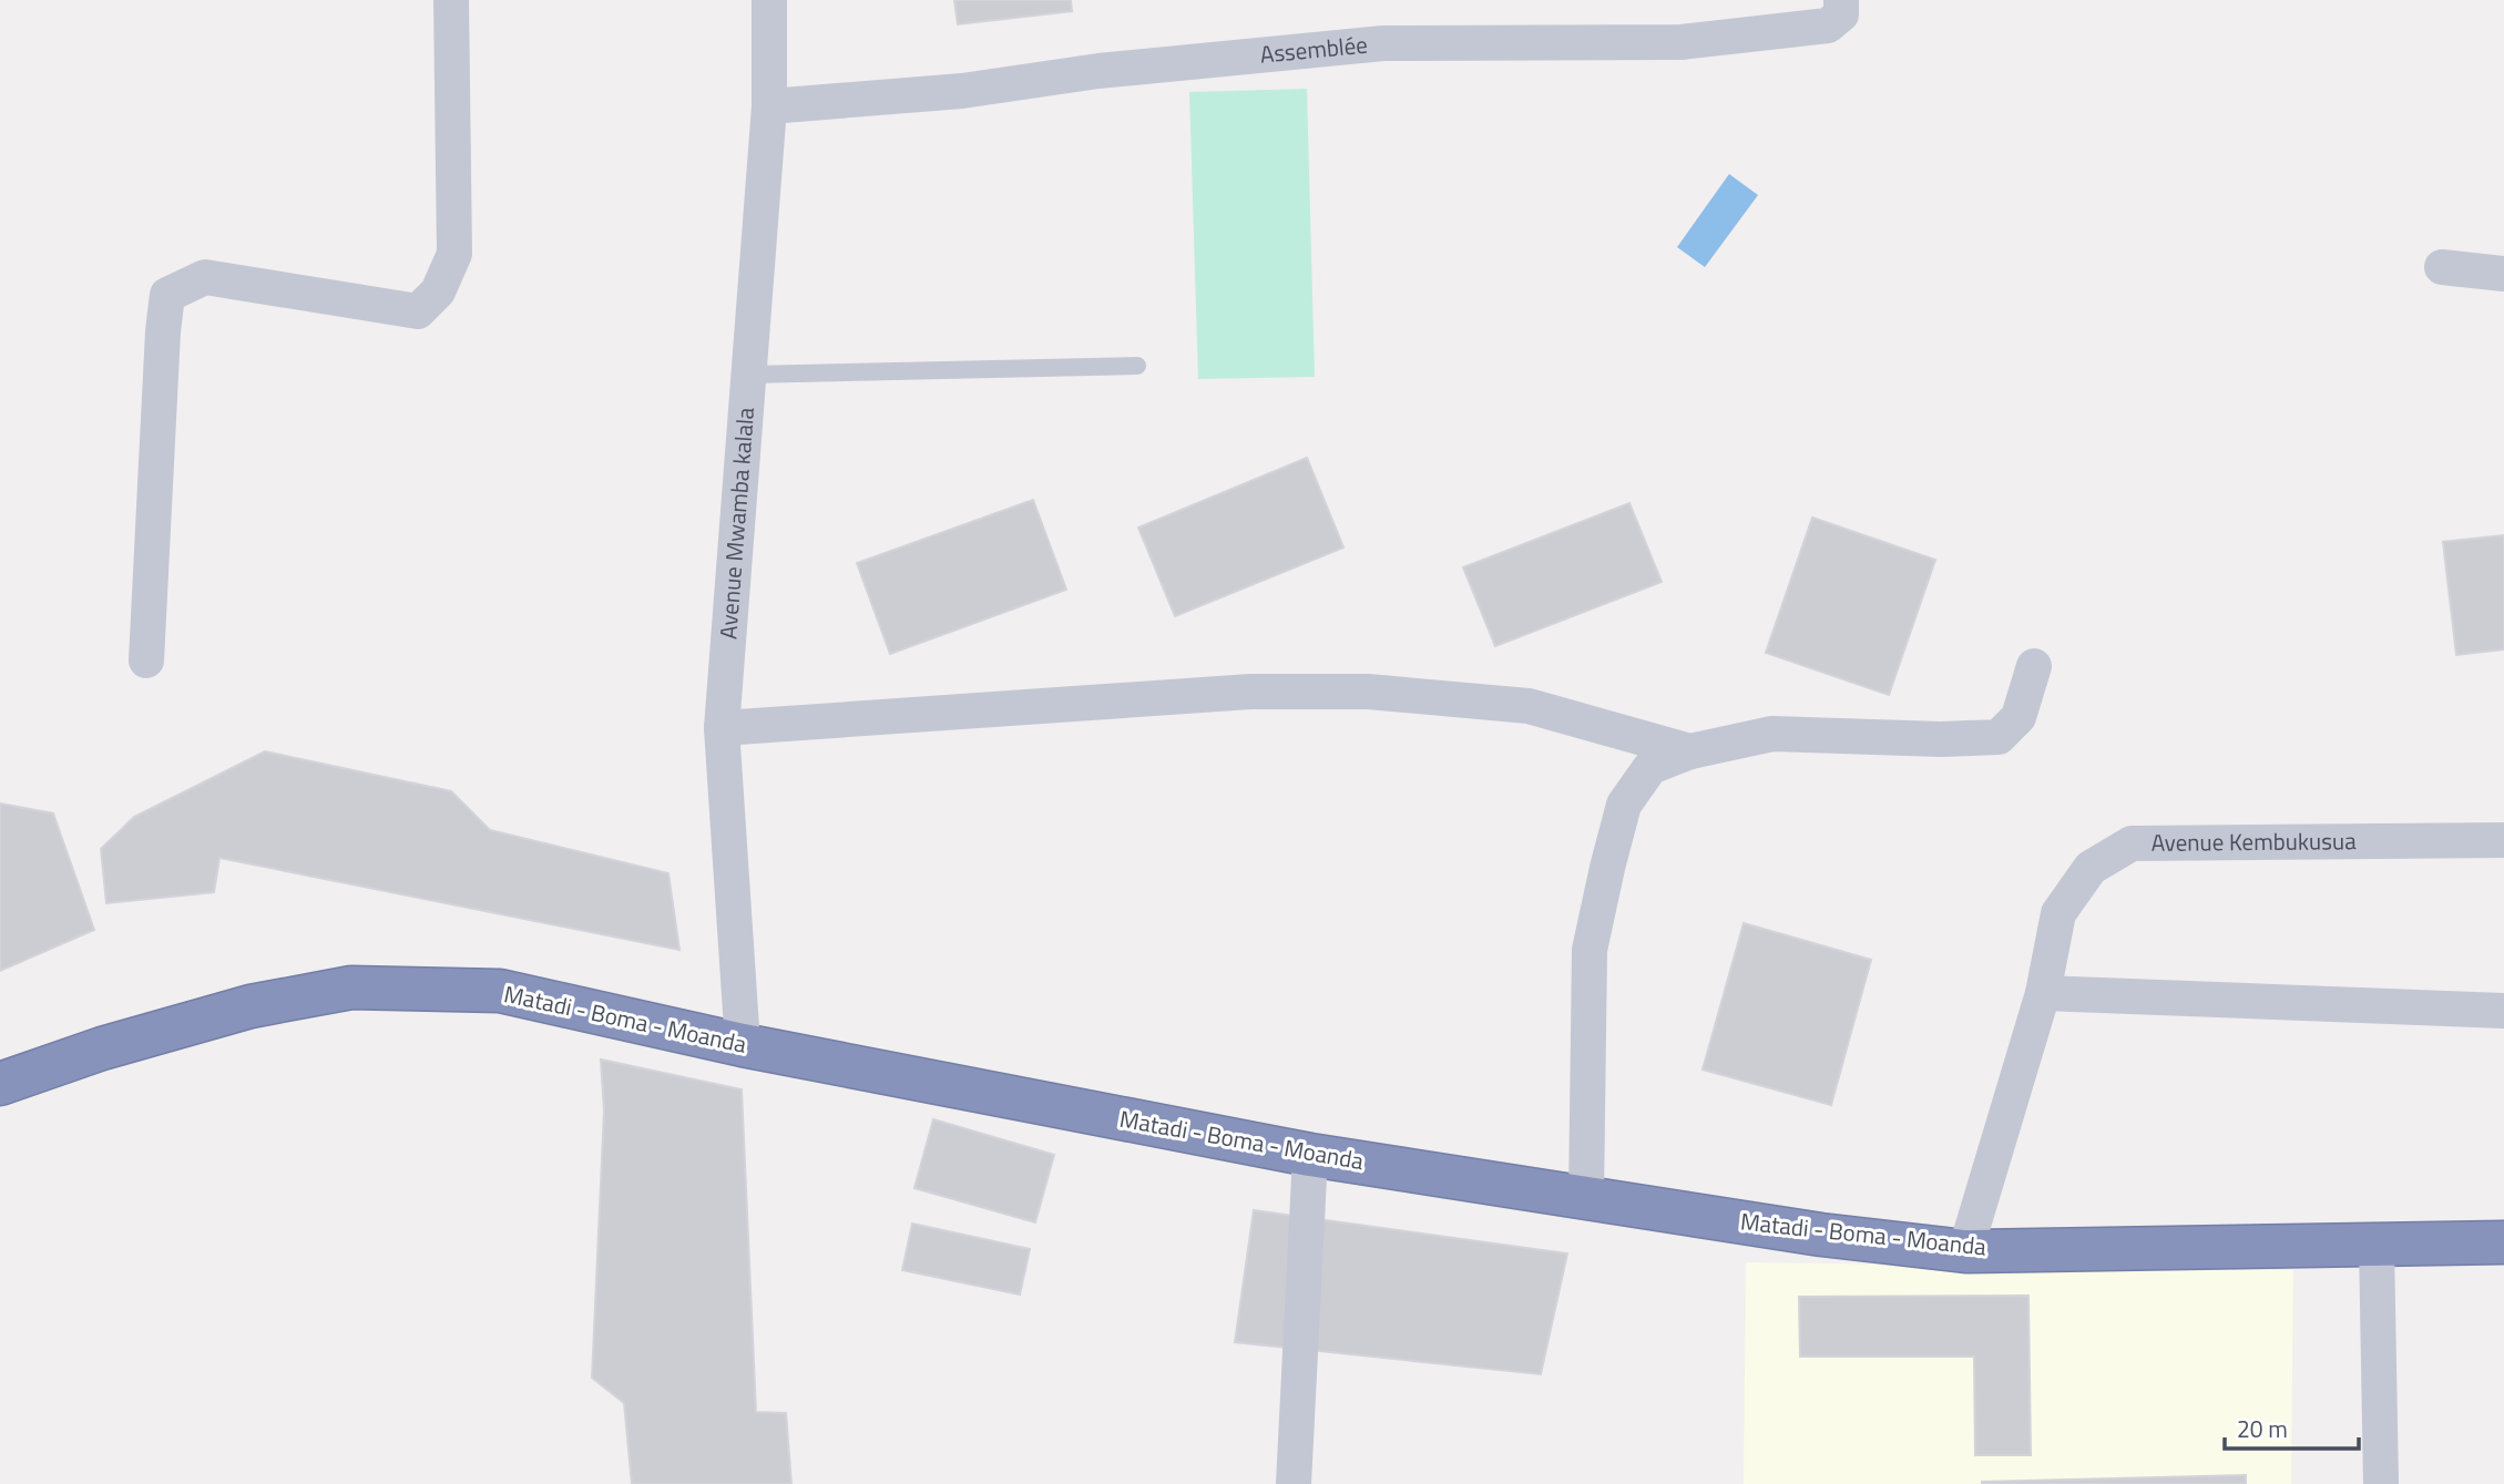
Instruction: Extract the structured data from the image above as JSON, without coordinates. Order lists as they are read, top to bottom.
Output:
{
  "streets": {
    "highway": ["Matadi - Boma - Moanda"],
    "street": ["Assemblée", "Avenue Mwamba kalala", "Avenue Kembukusua"]
  },
  "crossings": [
    ["Assemblée", "Avenue Mwamba kalala"],
    ["Avenue Mwamba kalala", "Matadi - Boma - Moanda"],
    ["Avenue Kembukusua", "Matadi - Boma - Moanda"]
  ],
  "scale_bar": "20 m"
}
